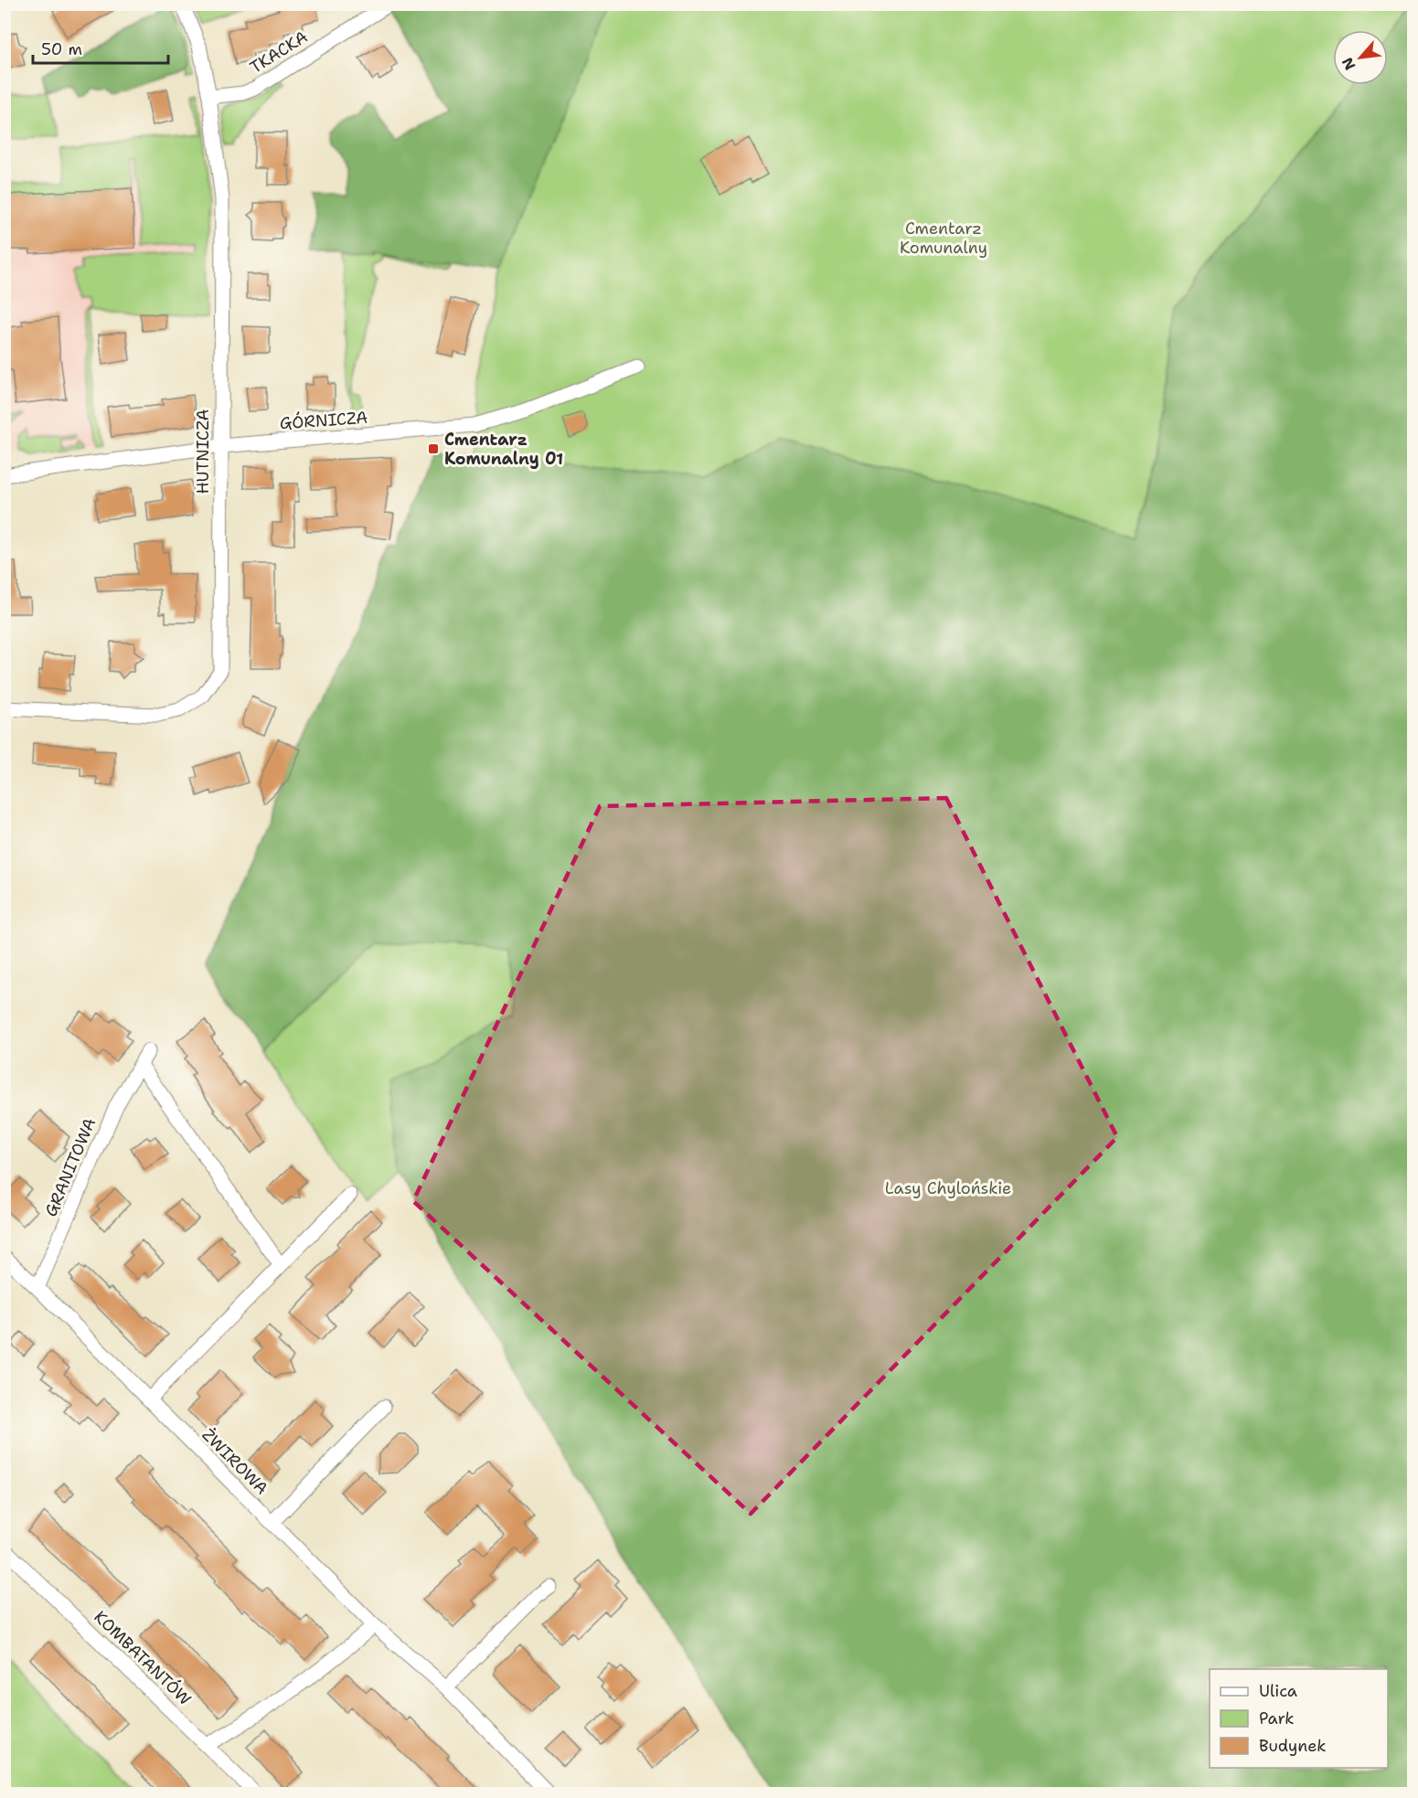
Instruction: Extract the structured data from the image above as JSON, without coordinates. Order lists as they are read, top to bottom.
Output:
{
  "streets": {
    "street": [
      "TKACKA",
      "GÓRNICZA",
      "HUTNICZA",
      "GRANITOWA",
      "ŻWIROWA",
      "KOMBATANTÓW"
    ]
  },
  "crossings": [
    ["TKACKA", "HUTNICZA"],
    ["GÓRNICZA", "HUTNICZA"],
    ["GRANITOWA", "ŻWIROWA"]
  ],
  "parks": ["Cmentarz Komunalny", "Lasy Chylońskie"],
  "places": {
    "transit": ["Cmentarz Komunalny 01"]
  },
  "legend": ["Ulica", "Park", "Budynek"],
  "scale_bar": "50 m",
  "north": "bottom left"
}
